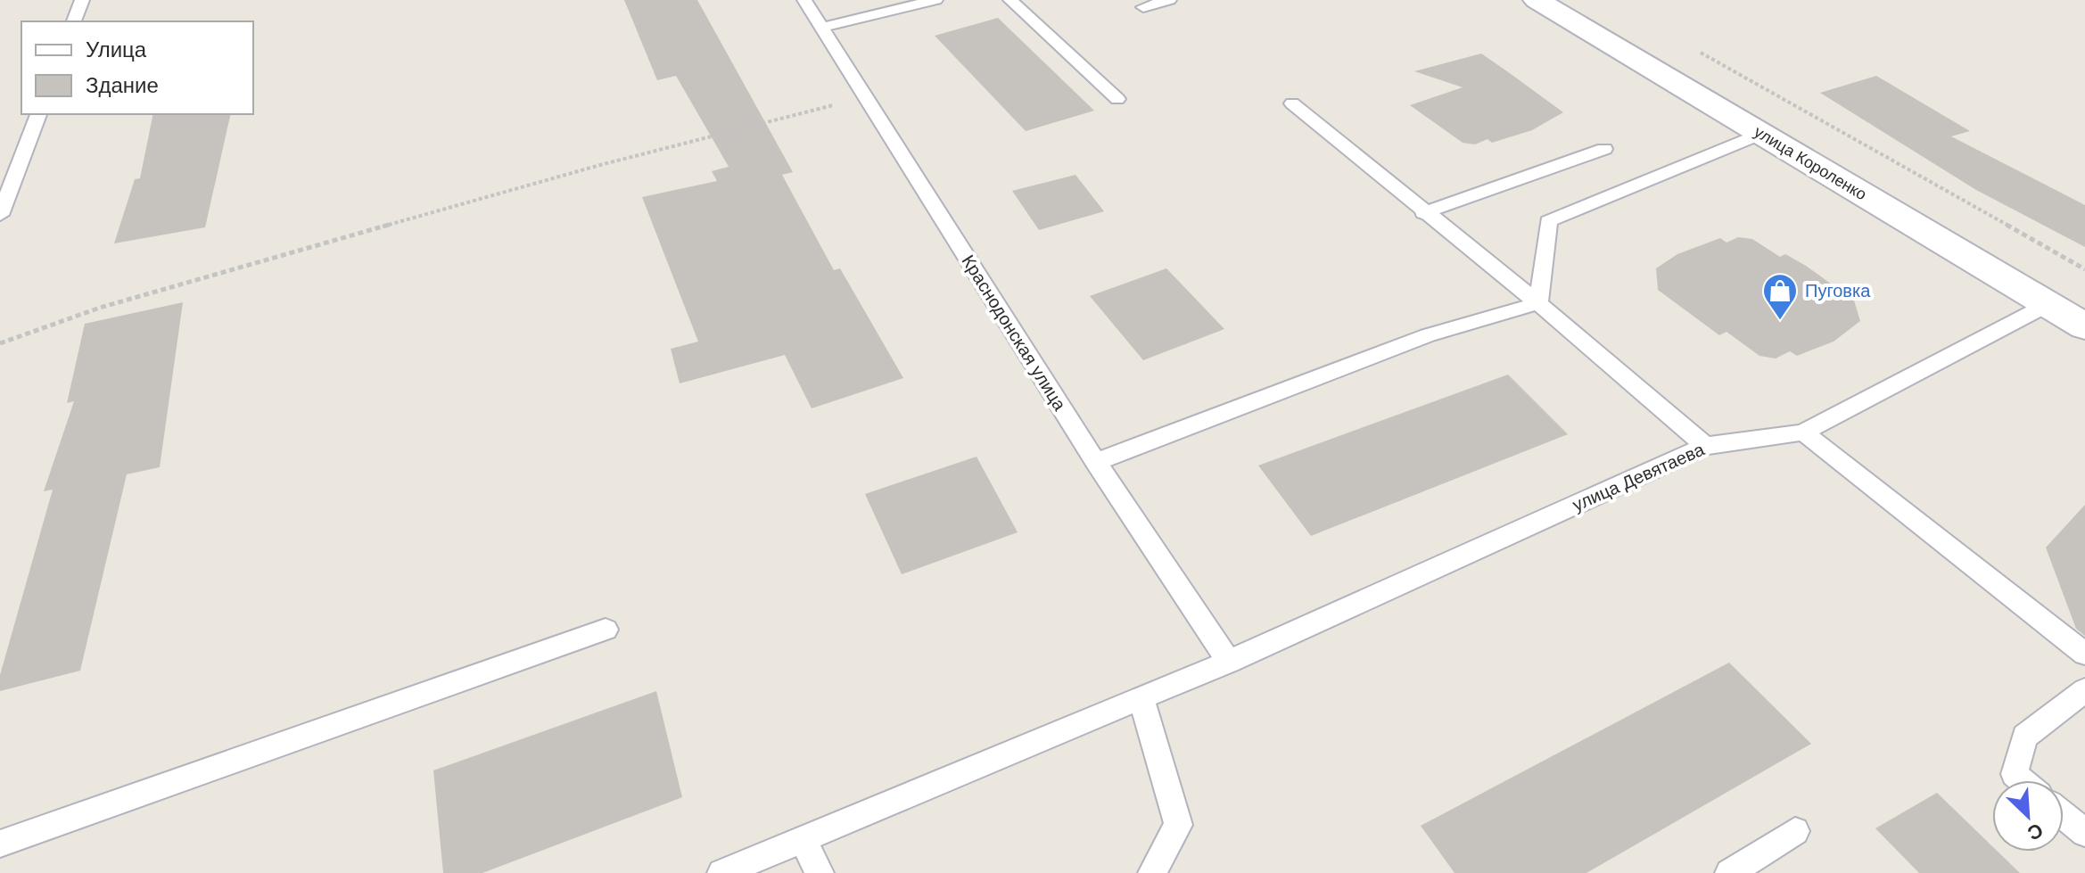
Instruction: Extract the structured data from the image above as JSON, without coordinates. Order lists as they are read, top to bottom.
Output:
{
  "streets": {
    "street": ["улица Короленко"],
    "lane": ["Краснодонская улица", "улица Девятаева"]
  },
  "crossings": [
    ["улица Короленко", "улица Девятаева"],
    ["Краснодонская улица", "улица Девятаева"]
  ],
  "places": {
    "shop": ["Пуговка"]
  },
  "legend": ["Улица", "Здание"],
  "north": "bottom right"
}
